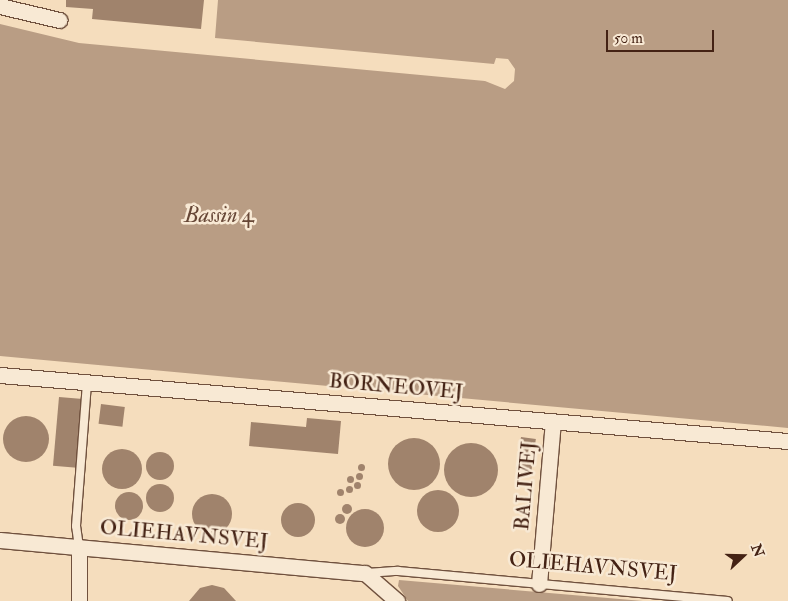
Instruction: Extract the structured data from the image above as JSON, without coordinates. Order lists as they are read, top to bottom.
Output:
{
  "streets": {
    "street": ["BORNEOVEJ", "BALIVEJ", "OLIEHAVNSVEJ"]
  },
  "crossings": [
    ["BORNEOVEJ", "BALIVEJ"],
    ["BALIVEJ", "OLIEHAVNSVEJ"]
  ],
  "water": ["Bassin 4"],
  "scale_bar": "50 m",
  "north": "right"
}
